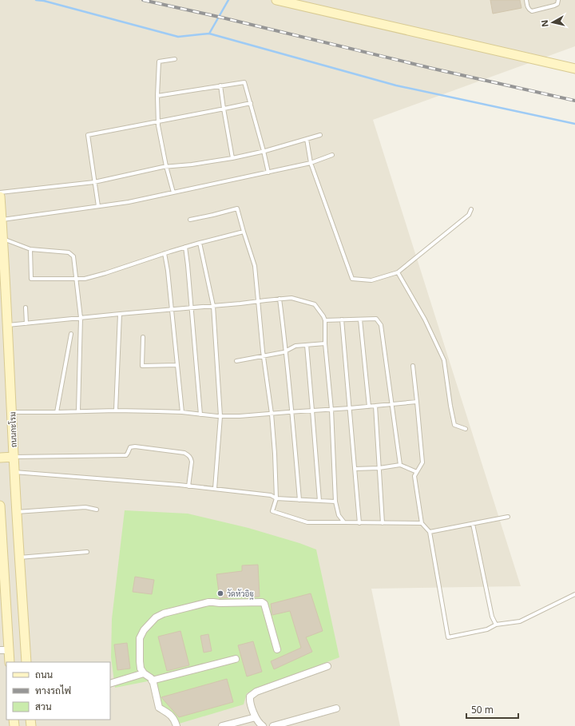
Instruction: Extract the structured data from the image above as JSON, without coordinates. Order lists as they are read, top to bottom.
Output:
{
  "streets": {
    "main road": ["ถนนกะโรม"]
  },
  "places": ["วัดหัวอิฐ"],
  "legend": ["ถนน", "ทางรถไฟ", "สวน"],
  "scale_bar": "50 m",
  "north": "left"
}
